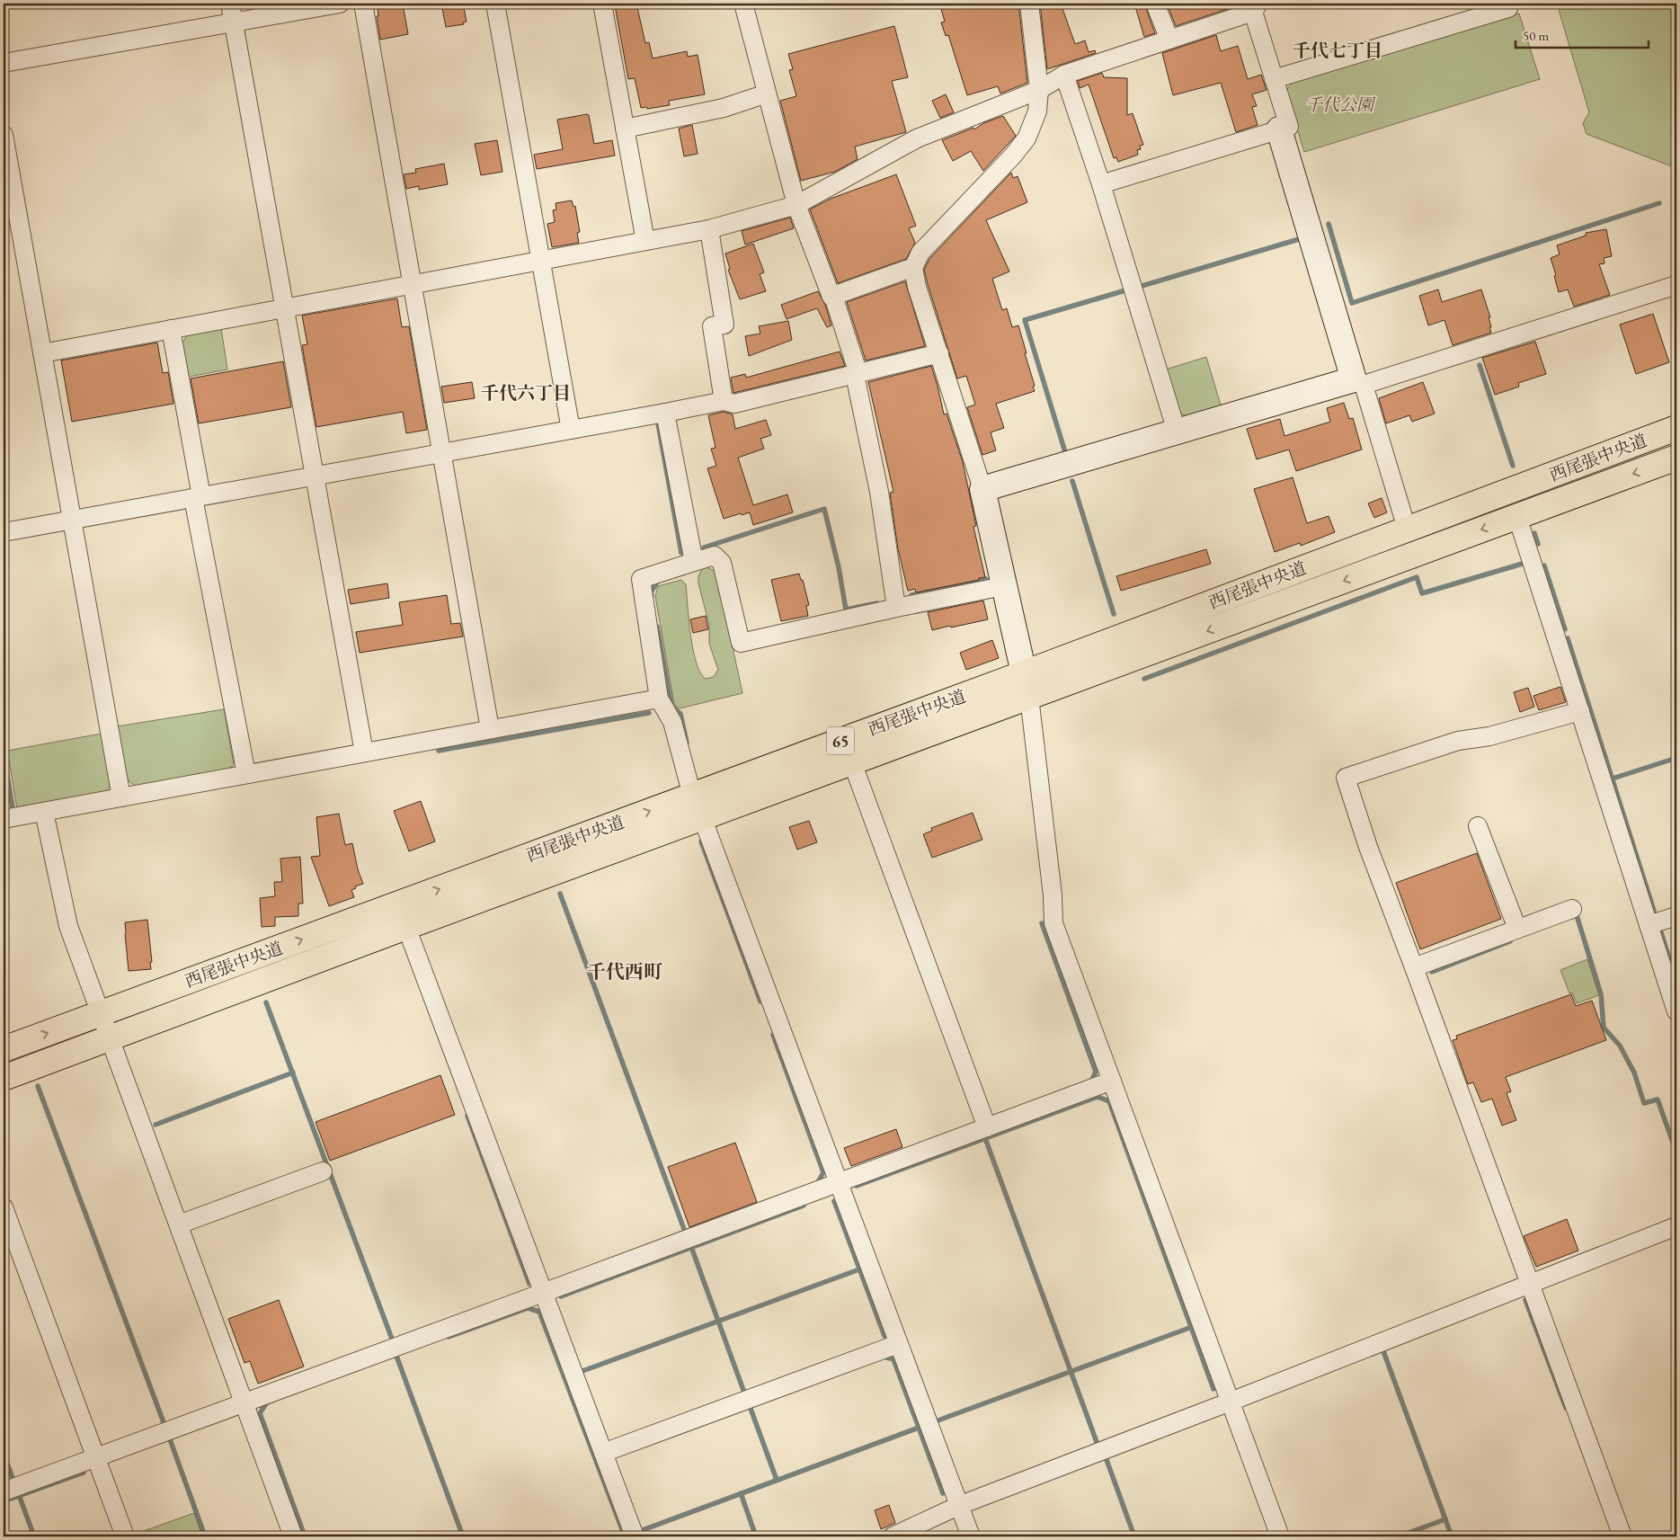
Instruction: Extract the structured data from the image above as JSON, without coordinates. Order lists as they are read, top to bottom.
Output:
{
  "streets": {
    "main road": ["西尾張中央道", "65"]
  },
  "districts": ["千代七丁目", "千代六丁目", "千代西町"],
  "parks": ["千代公園"],
  "scale_bar": "50 m"
}
